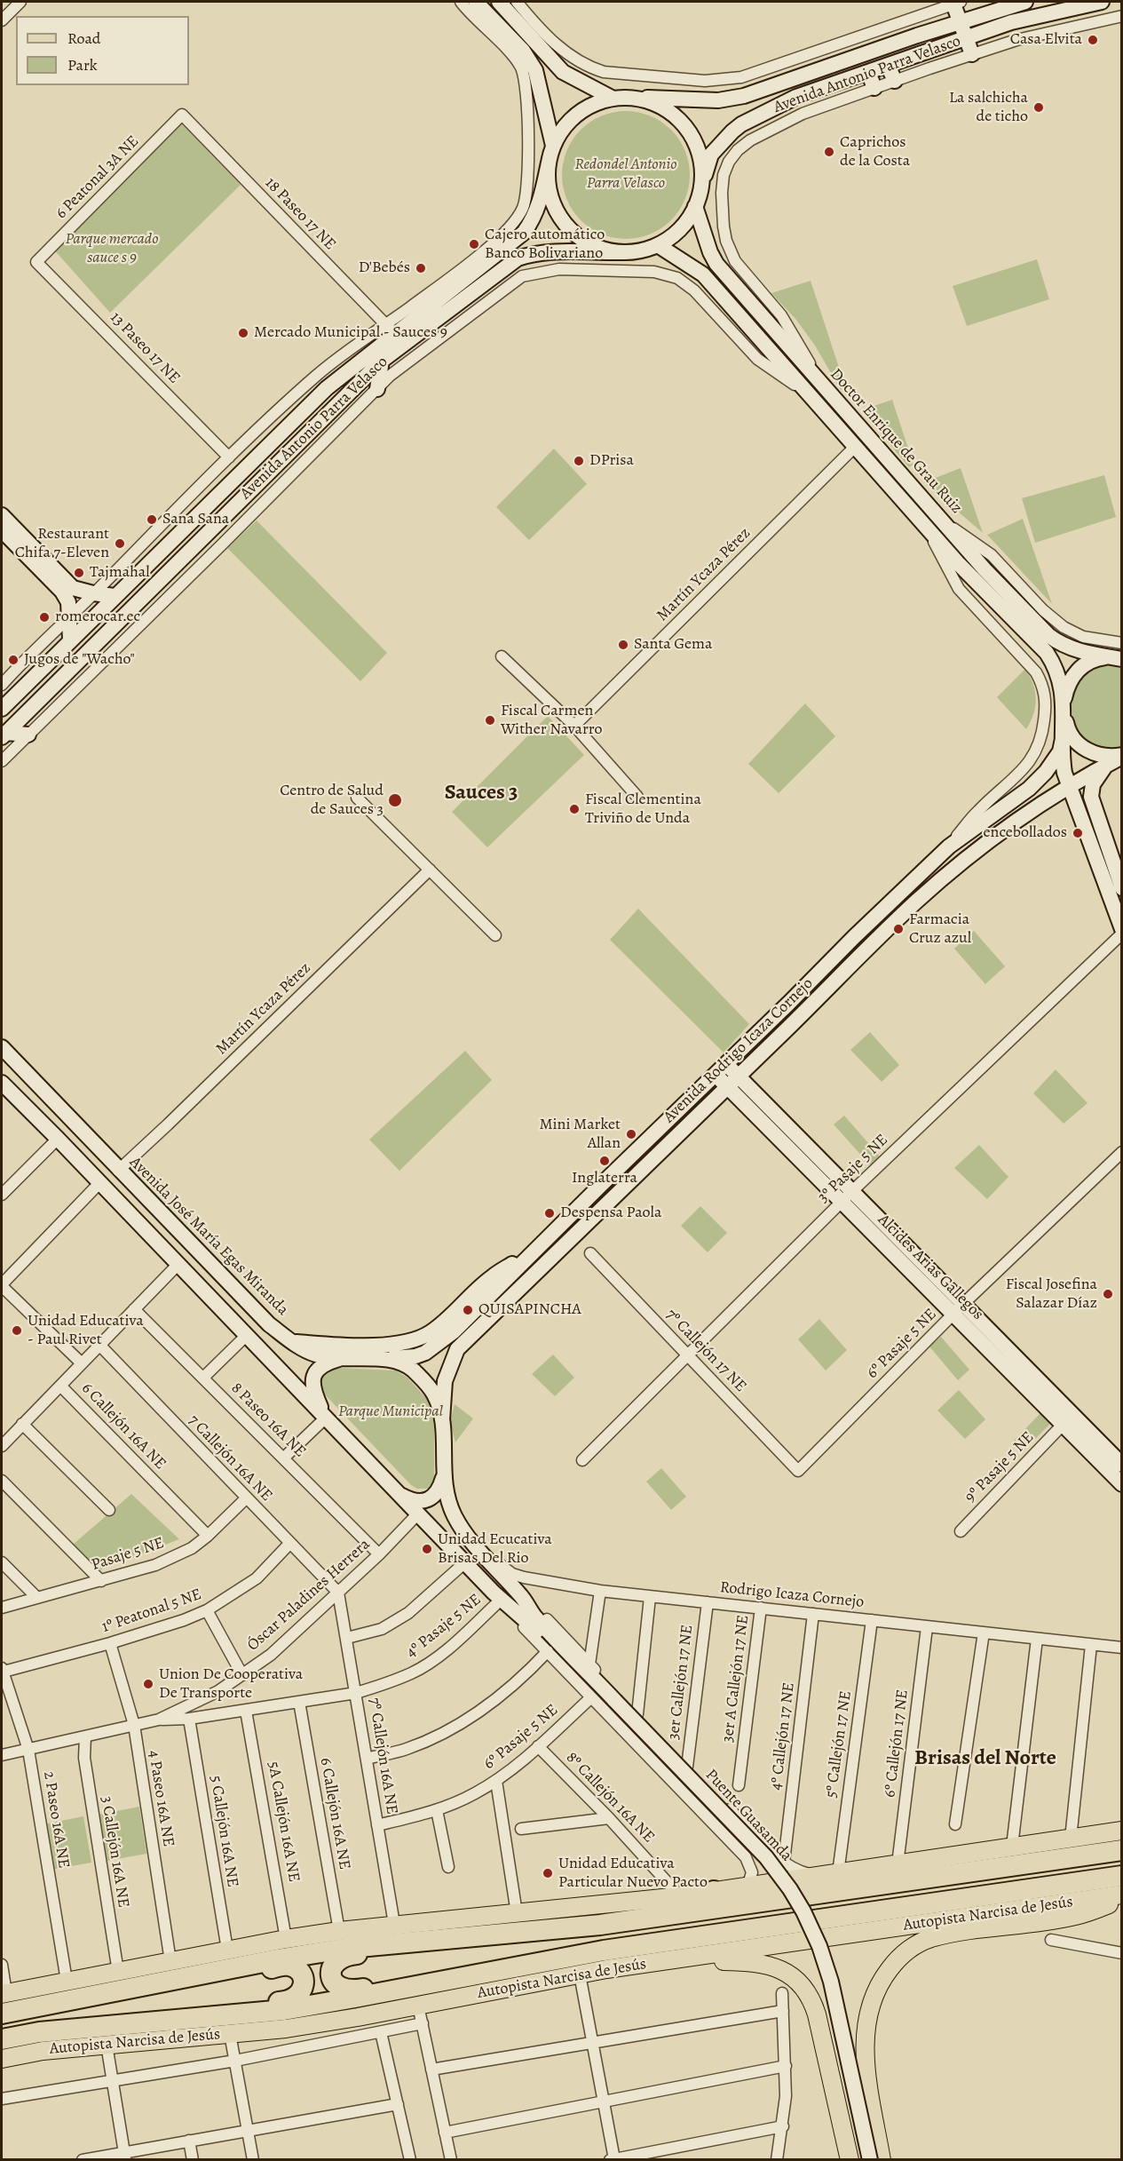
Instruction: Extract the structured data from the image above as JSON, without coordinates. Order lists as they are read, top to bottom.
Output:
{
  "streets": {
    "highway": ["Autopista Narcisa de Jesús"],
    "main road": [
      "Avenida Antonio Parra Velasco",
      "Doctor Enrique de Grau Ruiz",
      "Avenida Rodrigo Icaza Cornejo",
      "Avenida José María Egas Miranda",
      "Alcides Arias Gallegos",
      "Puente Guasamda"
    ],
    "street": [
      "6 Peatonal 3A NE",
      "18 Paseo 17 NE",
      "13 Paseo 17 NE",
      "Martín Ycaza Pérez",
      "3º Pasaje 5 NE",
      "6º Pasaje 5 NE",
      "7º Callejón 17 NE",
      "8 Paseo 16A NE",
      "6 Callejón 16A NE",
      "7 Callejón 16A NE",
      "9º Pasaje 5 NE",
      "Pasaje 5 NE",
      "Óscar Paladines Herrera",
      "Rodrigo Icaza Cornejo",
      "1º Peatonal 5 NE",
      "4º Pasaje 5 NE",
      "3er A Callejón 17 NE",
      "3er Callejón 17 NE",
      "4º Callejón 17 NE",
      "6º Callejón 17 NE",
      "5º Callejón 17 NE",
      "7º Callejón 16A NE",
      "8º Callejón 16A NE",
      "4 Paseo 16A NE",
      "2 Paseo 16A NE",
      "5A Callejón 16A NE",
      "5 Callejón 16A NE",
      "3 Callejón 16A NE"
    ]
  },
  "crossings": [
    ["Avenida Antonio Parra Velasco", "18 Paseo 17 NE"],
    ["Avenida Antonio Parra Velasco", "13 Paseo 17 NE"],
    ["Avenida Antonio Parra Velasco", "Doctor Enrique de Grau Ruiz"],
    ["6 Peatonal 3A NE", "18 Paseo 17 NE"],
    ["6 Peatonal 3A NE", "13 Paseo 17 NE"],
    ["Doctor Enrique de Grau Ruiz", "Martín Ycaza Pérez"],
    ["Doctor Enrique de Grau Ruiz", "Avenida Rodrigo Icaza Cornejo"],
    ["Martín Ycaza Pérez", "Avenida José María Egas Miranda"],
    ["Avenida Rodrigo Icaza Cornejo", "Avenida José María Egas Miranda"],
    ["Avenida Rodrigo Icaza Cornejo", "Alcides Arias Gallegos"],
    ["3º Pasaje 5 NE", "Alcides Arias Gallegos"],
    ["3º Pasaje 5 NE", "7º Callejón 17 NE"],
    ["Avenida José María Egas Miranda", "Rodrigo Icaza Cornejo"],
    ["Avenida José María Egas Miranda", "Puente Guasamda"],
    ["Alcides Arias Gallegos", "6º Pasaje 5 NE"],
    ["Alcides Arias Gallegos", "9º Pasaje 5 NE"],
    ["6º Pasaje 5 NE", "7º Callejón 17 NE"],
    ["6º Pasaje 5 NE", "7º Callejón 16A NE"],
    ["6º Pasaje 5 NE", "8º Callejón 16A NE"],
    ["8 Paseo 16A NE", "Óscar Paladines Herrera"],
    ["6 Callejón 16A NE", "Pasaje 5 NE"],
    ["6 Callejón 16A NE", "4º Pasaje 5 NE"],
    ["7 Callejón 16A NE", "Pasaje 5 NE"],
    ["7 Callejón 16A NE", "Óscar Paladines Herrera"],
    ["7 Callejón 16A NE", "1º Peatonal 5 NE"],
    ["7 Callejón 16A NE", "7º Callejón 16A NE"],
    ["Óscar Paladines Herrera", "4º Pasaje 5 NE"],
    ["Óscar Paladines Herrera", "7º Callejón 16A NE"],
    ["Óscar Paladines Herrera", "4 Paseo 16A NE"],
    ["Óscar Paladines Herrera", "2 Paseo 16A NE"],
    ["Óscar Paladines Herrera", "3 Callejón 16A NE"],
    ["Rodrigo Icaza Cornejo", "3er A Callejón 17 NE"],
    ["Rodrigo Icaza Cornejo", "3er Callejón 17 NE"],
    ["Rodrigo Icaza Cornejo", "4º Callejón 17 NE"],
    ["Rodrigo Icaza Cornejo", "6º Callejón 17 NE"],
    ["Rodrigo Icaza Cornejo", "5º Callejón 17 NE"],
    ["1º Peatonal 5 NE", "4 Paseo 16A NE"],
    ["1º Peatonal 5 NE", "2 Paseo 16A NE"],
    ["4º Pasaje 5 NE", "7º Callejón 16A NE"],
    ["4º Pasaje 5 NE", "5A Callejón 16A NE"],
    ["4º Pasaje 5 NE", "5 Callejón 16A NE"]
  ],
  "districts": ["Sauces 3", "Brisas del Norte"],
  "parks": ["Redondel Antonio Parra Velasco", "Parque mercado sauce s 9", "Parque Municipal"],
  "places": [
    "Casa Elvita",
    "La salchicha de ticho",
    "Caprichos de la Costa",
    "Cajero automático Banco Bolivariano",
    "D'Bebés",
    "Mercado Municipal - Sauces 9",
    "DPrisa",
    "Sana Sana",
    "Restaurant Chifa 7-Eleven",
    "Tajmahal",
    "romerocar.ec",
    "Santa Gema",
    "Jugos de \"Wacho\"",
    "Fiscal Carmen Wither Navarro",
    "Centro de Salud de Sauces 3",
    "Fiscal Clementina Triviño de Unda",
    "encebollados",
    "Farmacia Cruz azul",
    "Mini Market Allan",
    "Inglaterra",
    "Despensa Paola",
    "Fiscal Josefina Salazar Díaz",
    "QUISAPINCHA",
    "Unidad Educativa - Paul Rivet",
    "Unidad Ecucativa Brisas Del Rio",
    "Union De Cooperativa De Transporte",
    "Unidad Educativa Particular Nuevo Pacto"
  ],
  "legend": ["Road", "Park"]
}
